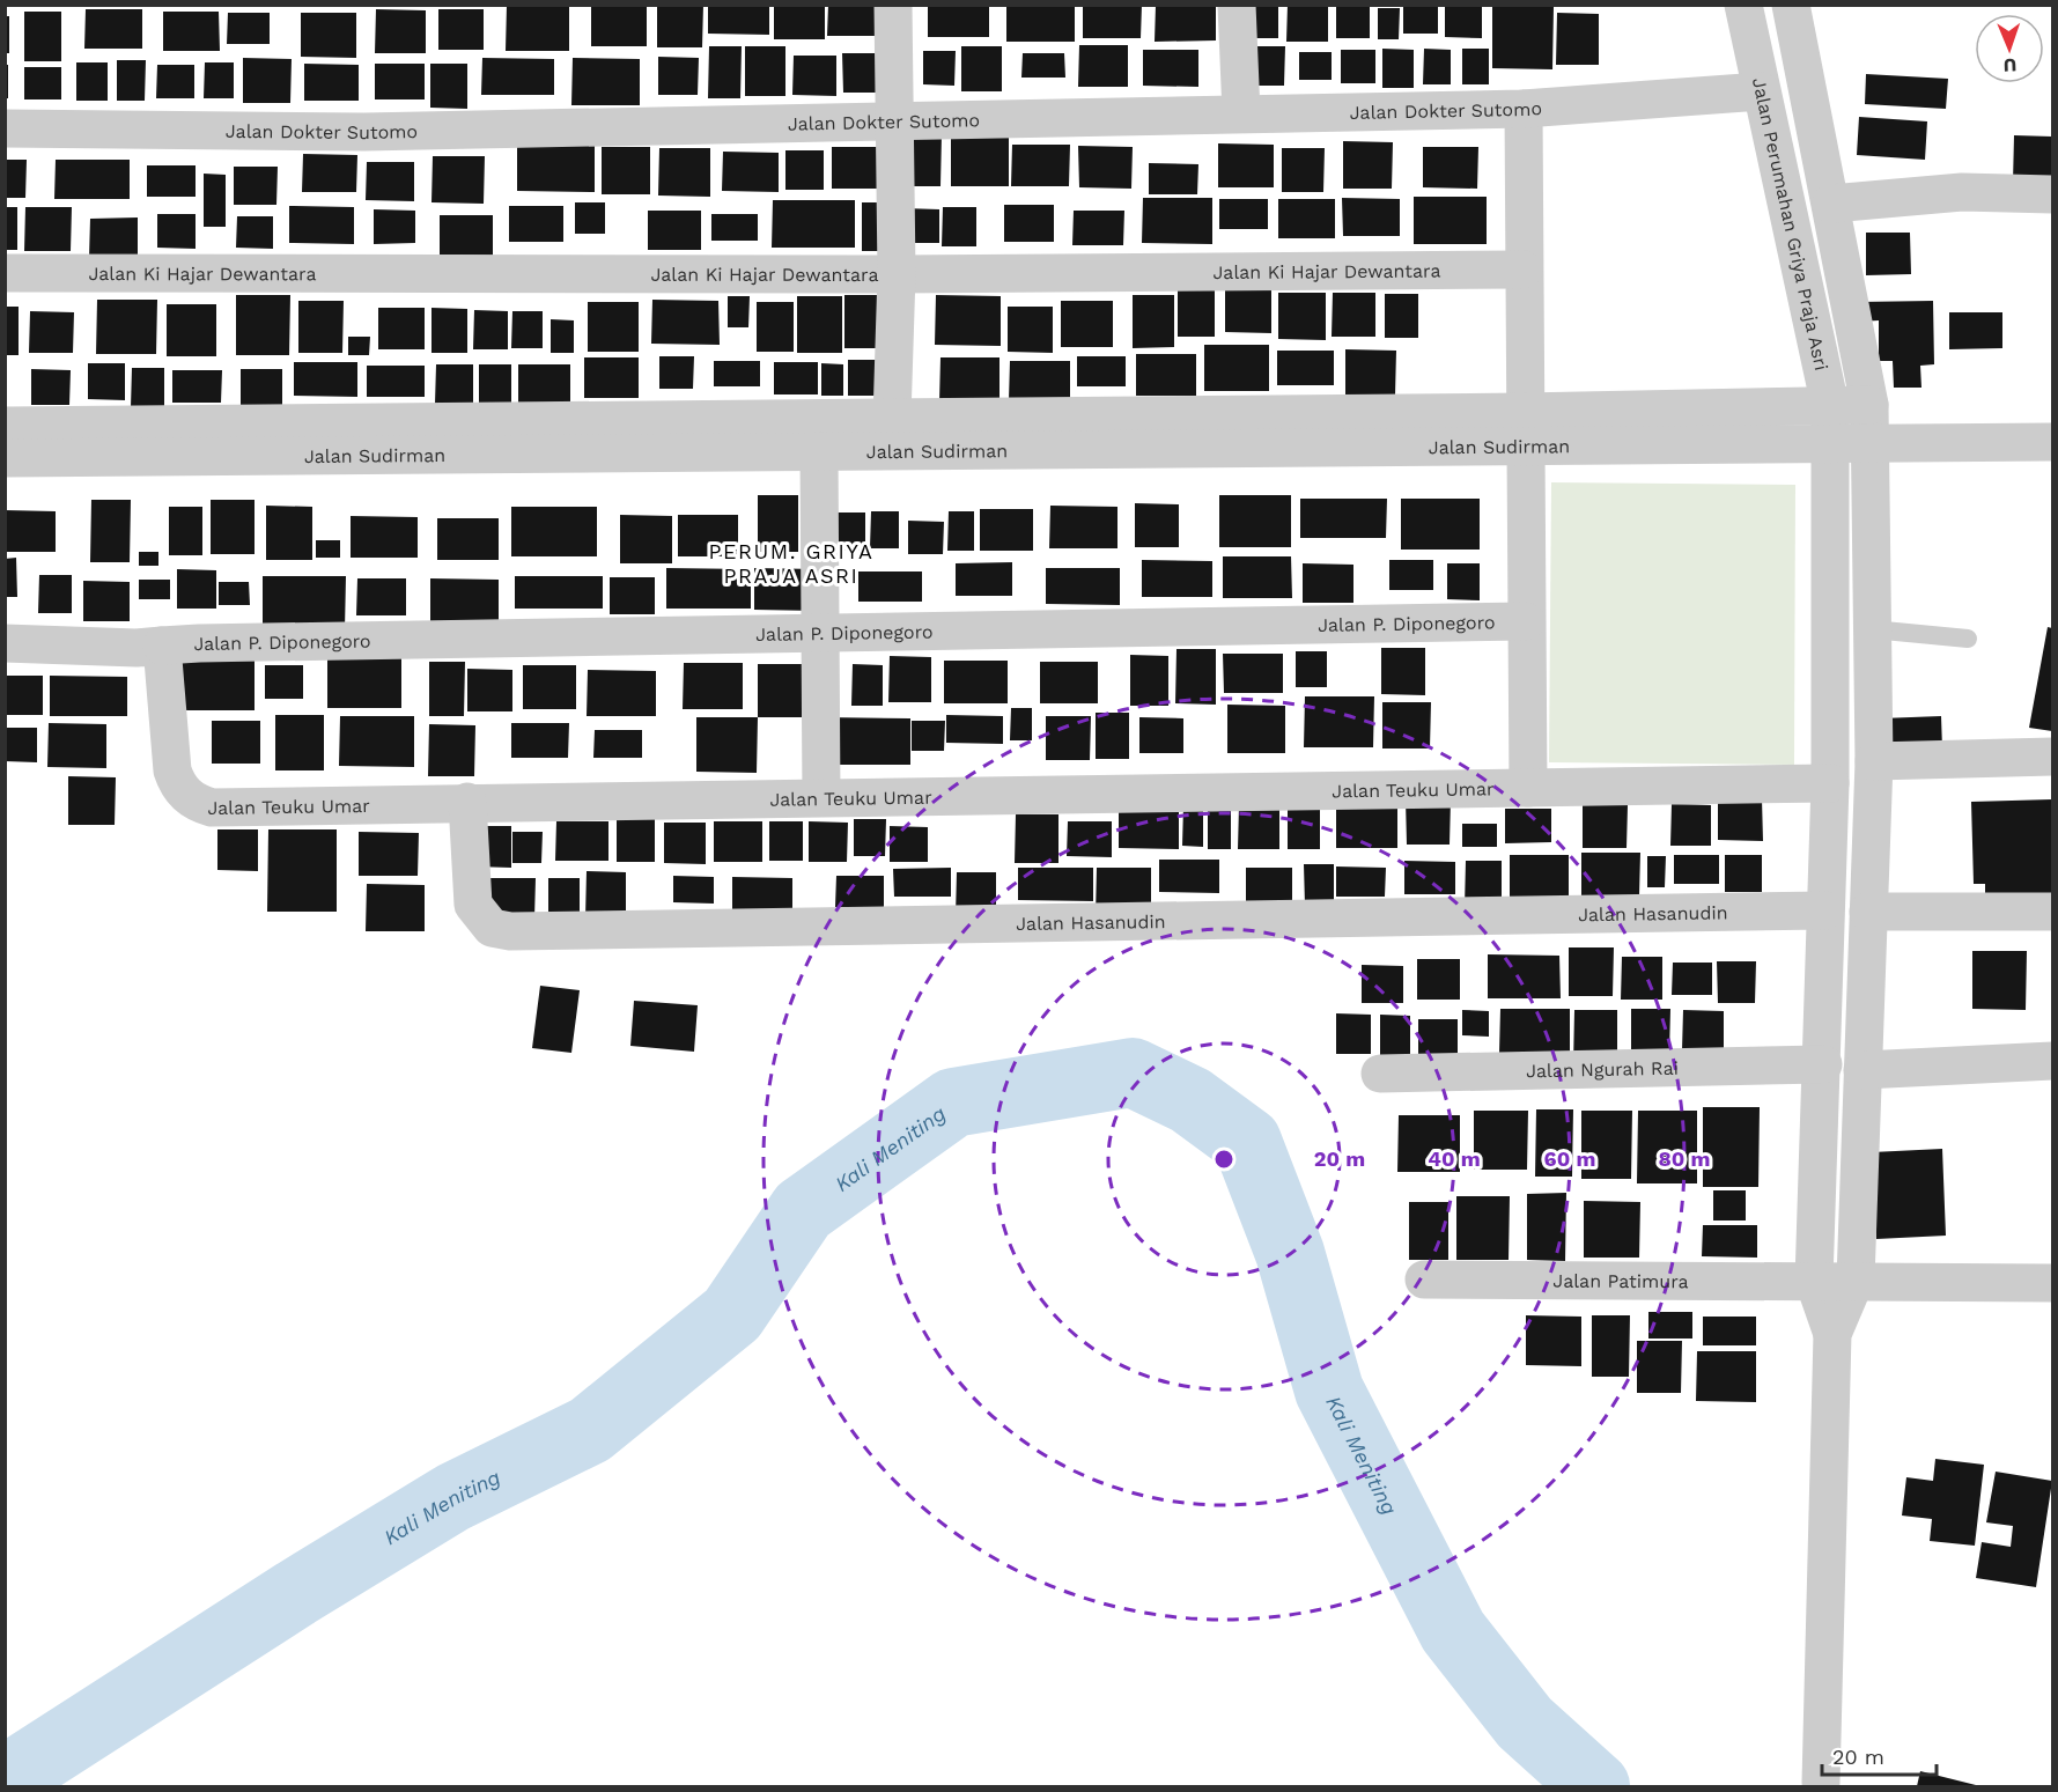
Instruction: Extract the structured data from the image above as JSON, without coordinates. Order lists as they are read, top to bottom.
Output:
{
  "streets": {
    "street": [
      "Jalan Dokter Sutomo",
      "Jalan Perumahan Griya Praja Asri",
      "Jalan Ki Hajar Dewantara",
      "Jalan Sudirman",
      "Jalan P. Diponegoro",
      "Jalan Teuku Umar",
      "Jalan Hasanudin",
      "Jalan Ngurah Rai",
      "Jalan Patimura"
    ]
  },
  "crossings": [
    ["Jalan Dokter Sutomo", "Jalan Perumahan Griya Praja Asri"],
    ["Jalan Perumahan Griya Praja Asri", "Jalan Sudirman"],
    ["Jalan Perumahan Griya Praja Asri", "Jalan Teuku Umar"],
    ["Jalan Perumahan Griya Praja Asri", "Jalan Hasanudin"],
    ["Jalan Perumahan Griya Praja Asri", "Jalan Ngurah Rai"],
    ["Jalan Perumahan Griya Praja Asri", "Jalan Patimura"],
    ["Jalan P. Diponegoro", "Jalan Teuku Umar"],
    ["Jalan Teuku Umar", "Jalan Hasanudin"]
  ],
  "districts": ["PERUM. GRIYA PRAJA ASRI"],
  "water": ["Kali Meniting"],
  "scale_bar": "20 m",
  "north": "bottom",
  "rings": [
    "20 m",
    "40 m",
    "60 m",
    "80 m"
  ]
}
